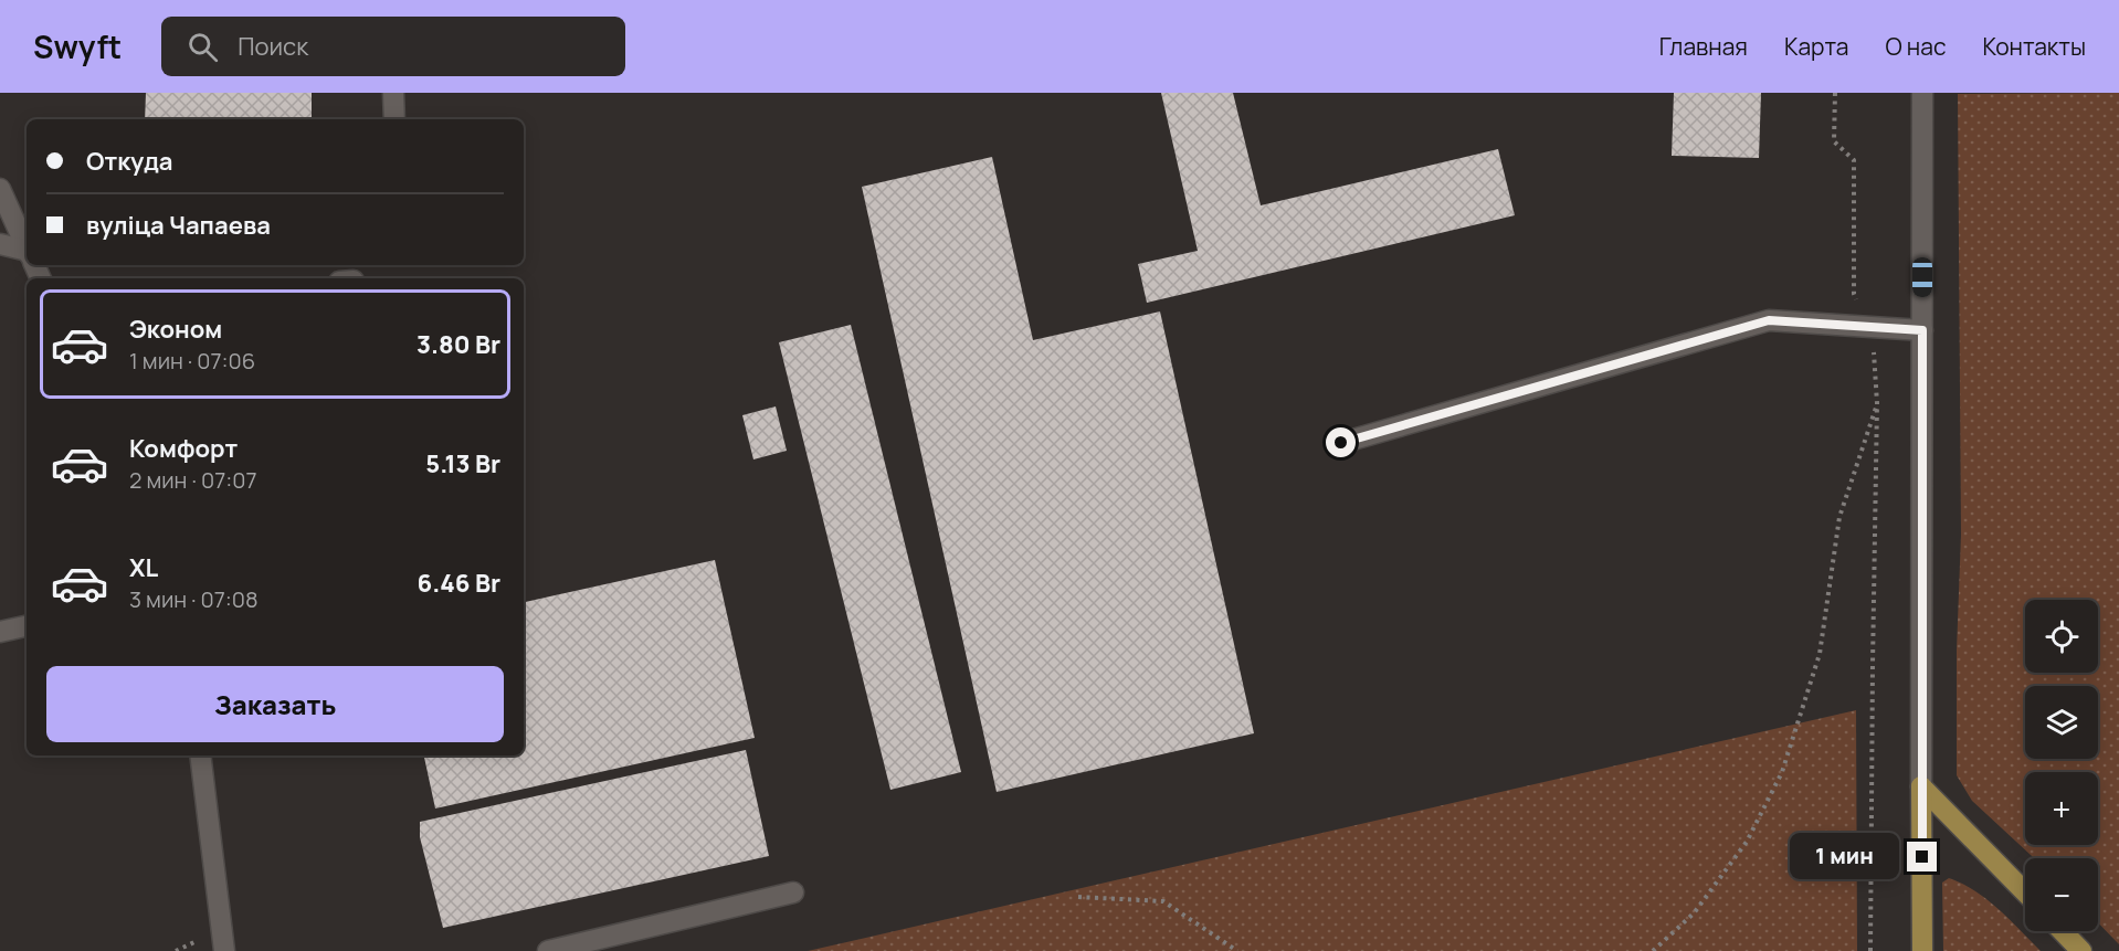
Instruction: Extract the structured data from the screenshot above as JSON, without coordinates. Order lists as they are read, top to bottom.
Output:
{
  "page": {
    "header": "Swyft",
    "search": "Поиск",
    "nav": [
      "Главная",
      "Карта",
      "О нас",
      "Контакты"
    ],
    "banner": ["Откуда", "вуліца Чапаева"],
    "list": [
      {
        "name": "Эконом",
        "note": "1 мин · 07:06",
        "value": "3.80 Br"
      },
      {
        "name": "Комфорт",
        "note": "2 мин · 07:07",
        "value": "5.13 Br"
      },
      {
        "name": "XL",
        "note": "3 мин · 07:08",
        "value": "6.46 Br"
      }
    ],
    "map_buttons": ["+", "−"],
    "buttons": "Заказать",
    "bubble": "1 мин"
  }
}
